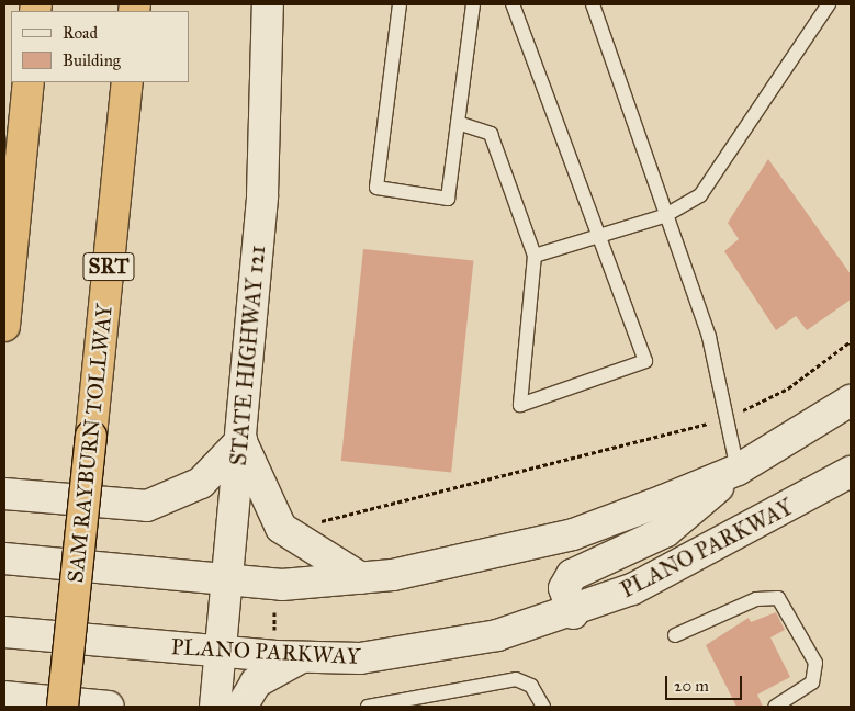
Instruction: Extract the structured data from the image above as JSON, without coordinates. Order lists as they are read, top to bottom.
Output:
{
  "streets": {
    "highway": ["SRT", "SAM RAYBURN TOLLWAY"],
    "main road": ["STATE HIGHWAY 121", "PLANO PARKWAY"]
  },
  "crossings": [
    ["STATE HIGHWAY 121", "PLANO PARKWAY"]
  ],
  "legend": ["Road", "Building"],
  "scale_bar": "20 m"
}
